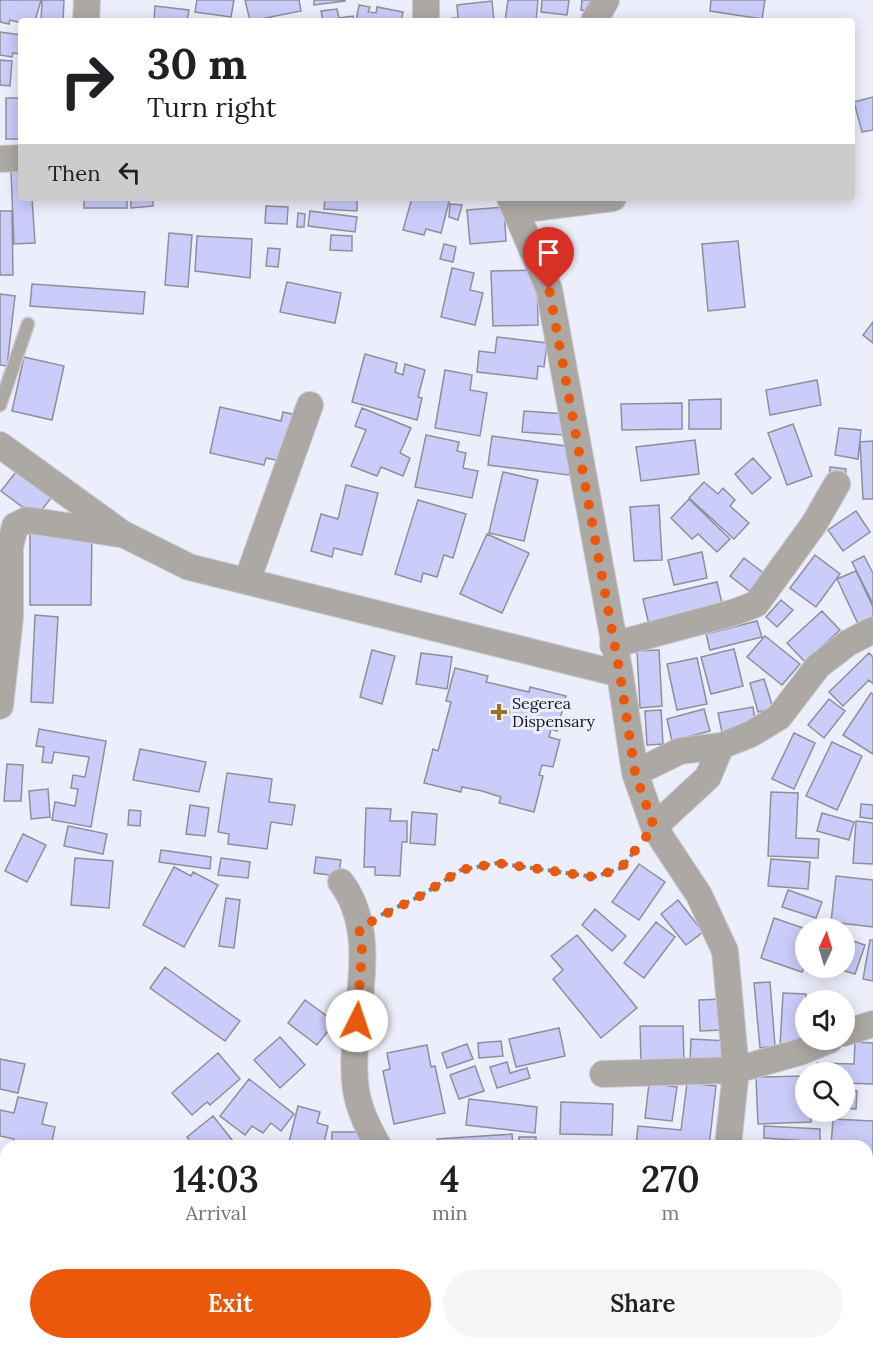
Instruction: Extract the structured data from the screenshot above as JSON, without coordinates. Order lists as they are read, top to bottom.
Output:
{
  "places": {
    "health": ["Segerea Dispensary"]
  },
  "north": "top",
  "page": {
    "turn": ["30 m", "Turn right"],
    "then": "Then",
    "eta": [
      "14:03",
      "Arrival",
      "4",
      "min",
      "270",
      "m"
    ],
    "buttons": ["Exit", "Share"]
  }
}
